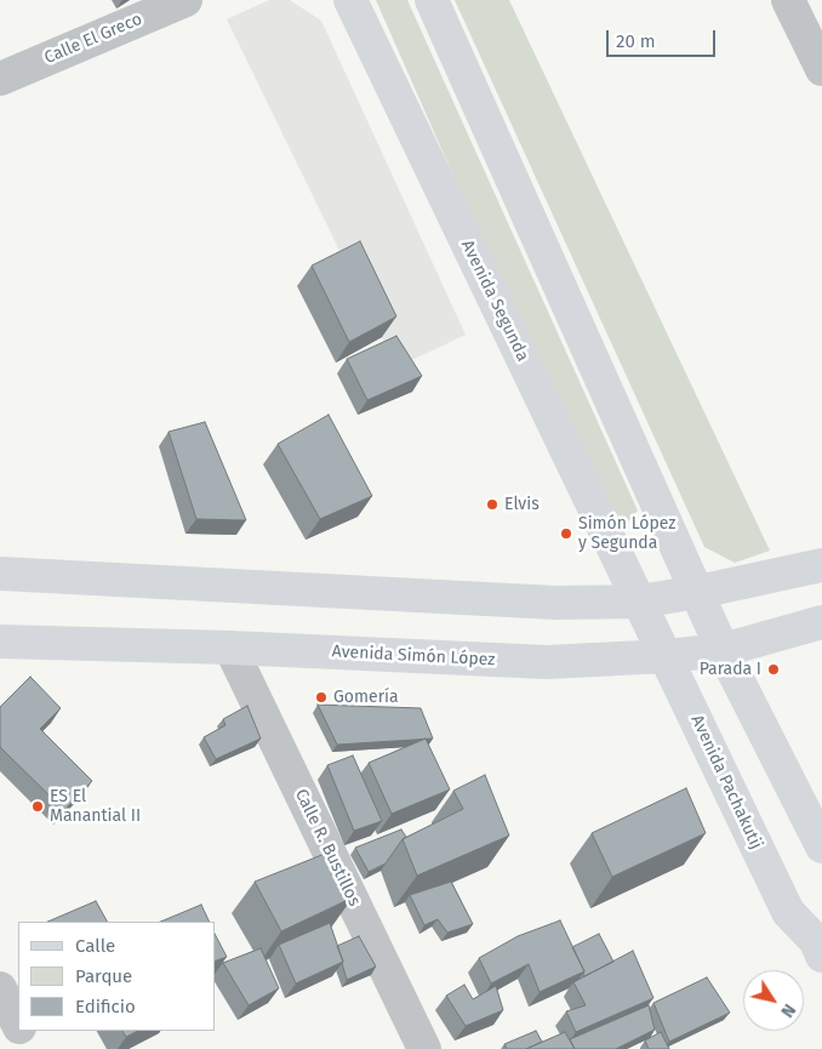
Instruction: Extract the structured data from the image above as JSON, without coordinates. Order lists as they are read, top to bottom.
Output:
{
  "streets": {
    "main road": ["Avenida Segunda", "Avenida Simón López", "Avenida Pachakutij"],
    "street": ["Calle El Greco", "Calle R. Bustillos"]
  },
  "crossings": [
    ["Avenida Segunda", "Avenida Pachakutij"],
    ["Avenida Simón López", "Avenida Pachakutij"],
    ["Avenida Simón López", "Calle R. Bustillos"]
  ],
  "places": [
    "Elvis",
    "Simón López y Segunda",
    "Parada I",
    "Gomería",
    "ES El Manantial II"
  ],
  "legend": ["Calle", "Parque", "Edificio"],
  "scale_bar": "20 m",
  "north": "bottom right"
}
